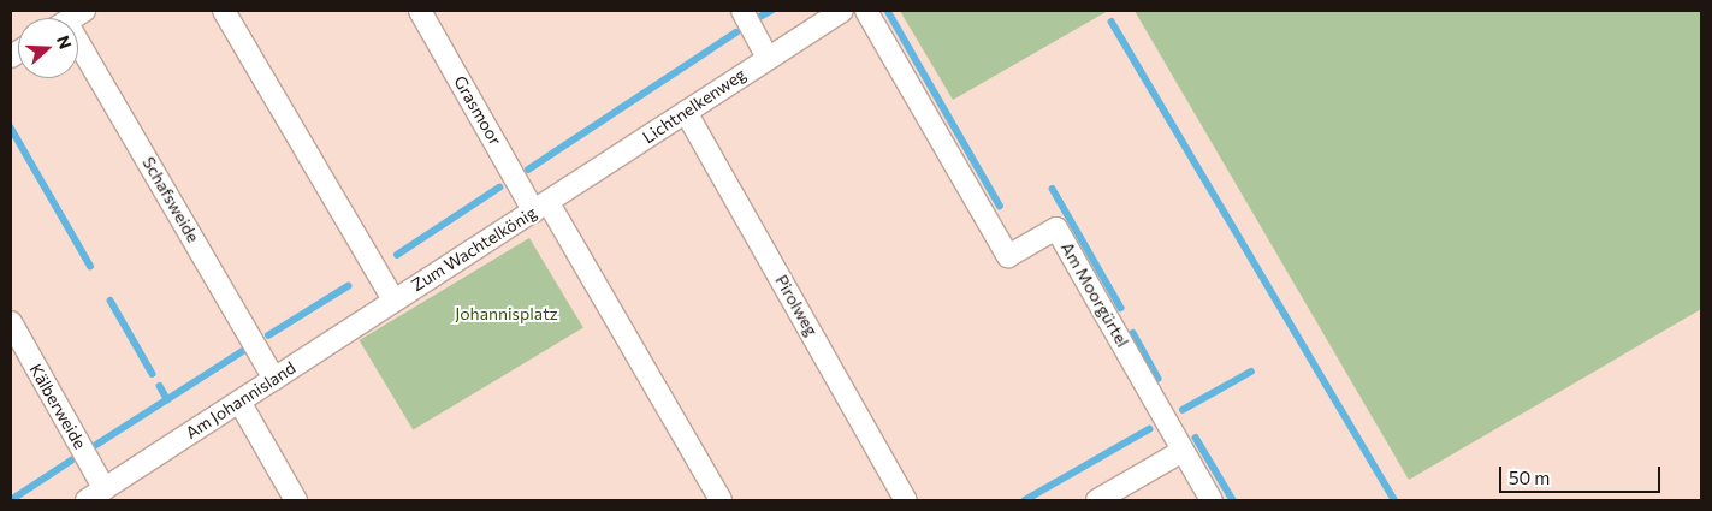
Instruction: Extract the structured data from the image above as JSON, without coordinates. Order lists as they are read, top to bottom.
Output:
{
  "streets": {
    "street": [
      "Lichtnelkenweg",
      "Grasmoor",
      "Schafsweide",
      "Zum Wachtelkönig",
      "Am Moorgürtel",
      "Pirolweg",
      "Am Johannisland",
      "Kälberweide"
    ]
  },
  "crossings": [
    ["Lichtnelkenweg", "Grasmoor"],
    ["Lichtnelkenweg", "Zum Wachtelkönig"],
    ["Lichtnelkenweg", "Pirolweg"],
    ["Grasmoor", "Zum Wachtelkönig"],
    ["Schafsweide", "Am Johannisland"],
    ["Zum Wachtelkönig", "Am Johannisland"],
    ["Am Johannisland", "Kälberweide"]
  ],
  "parks": ["Johannisplatz"],
  "scale_bar": "50 m",
  "north": "right"
}
